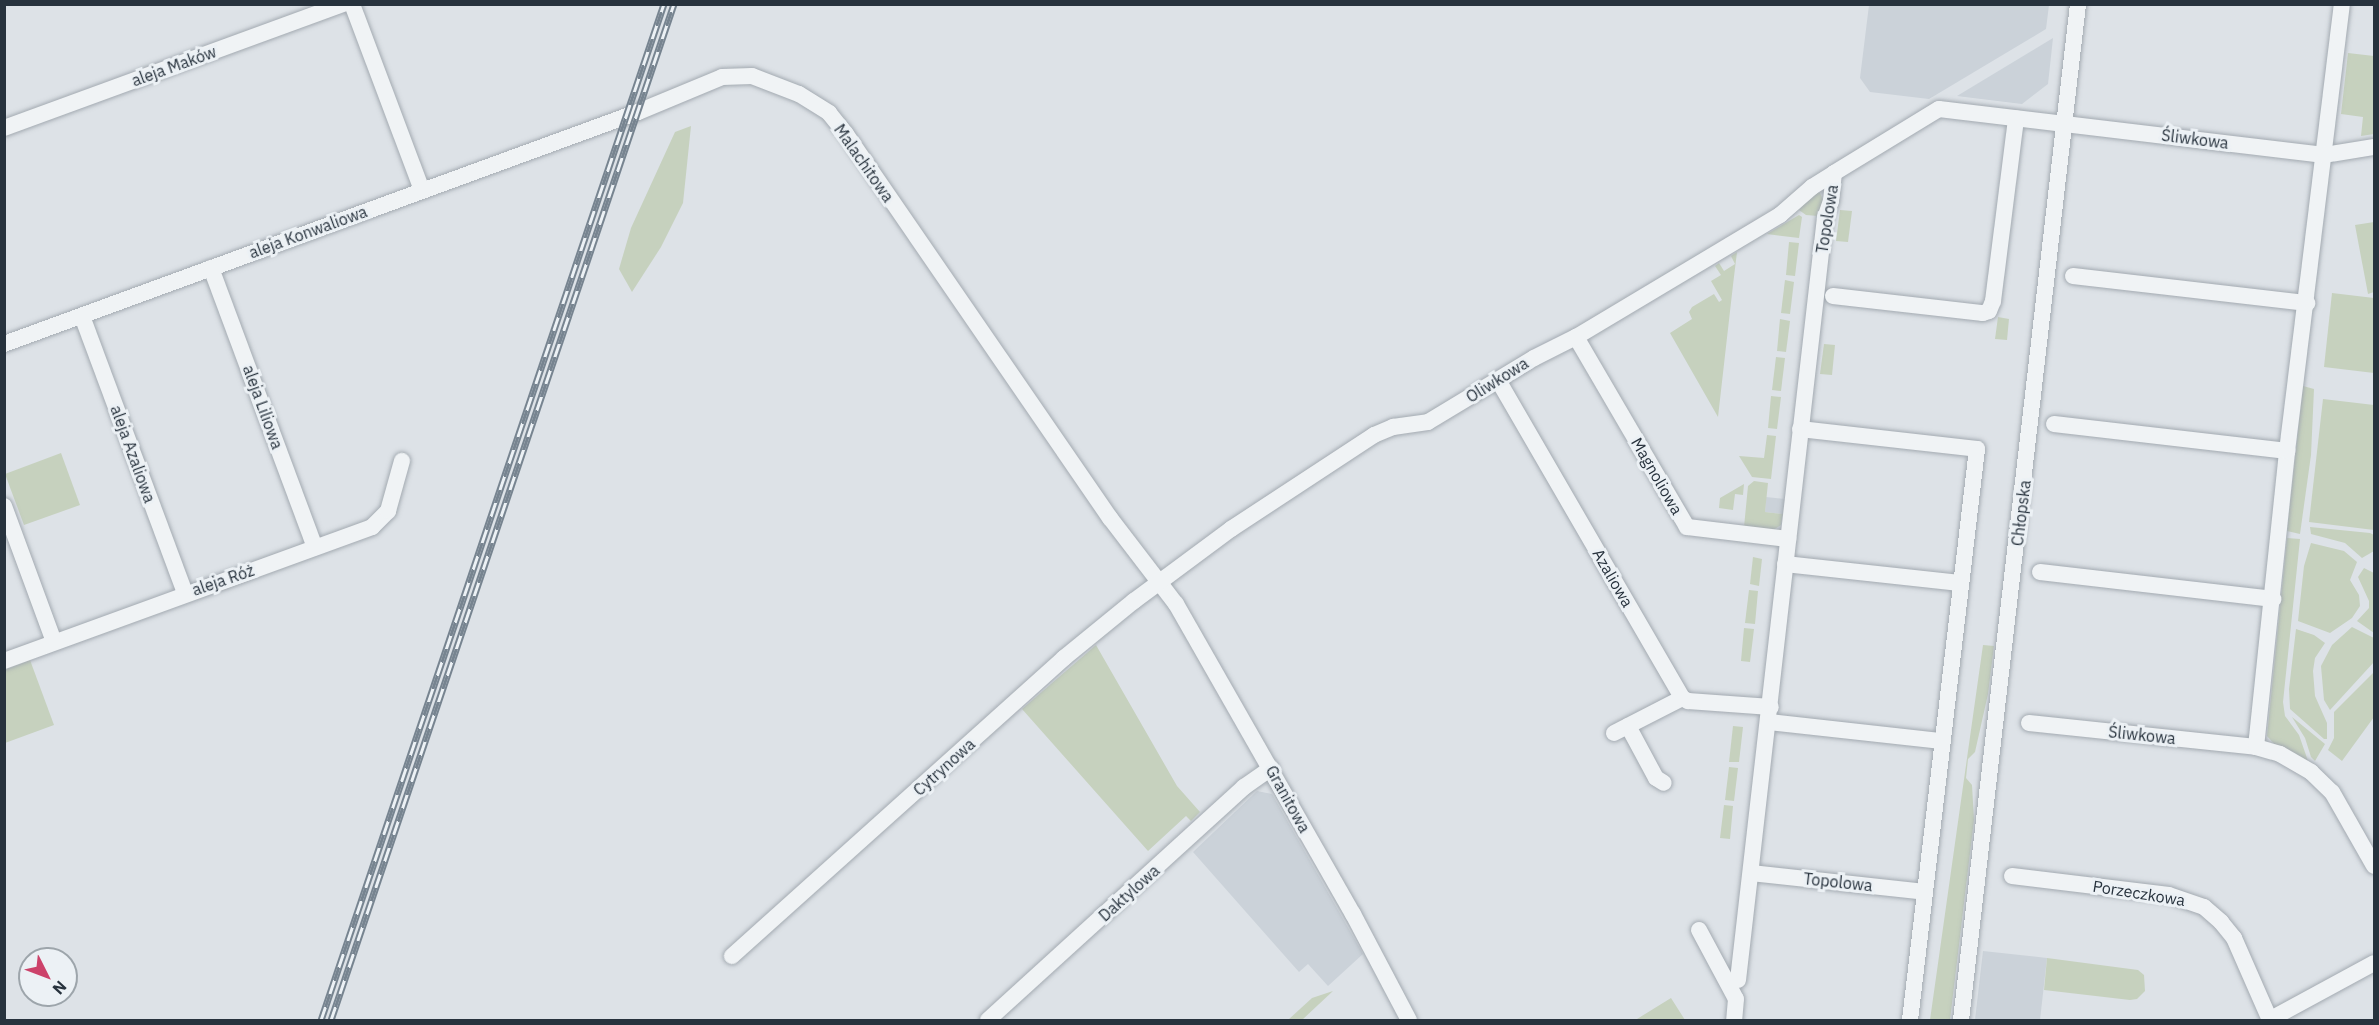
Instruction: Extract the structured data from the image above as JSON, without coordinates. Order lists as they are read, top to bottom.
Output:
{
  "streets": {
    "street": [
      "aleja Maków",
      "Śliwkowa",
      "Malachitowa",
      "Topolowa",
      "aleja Konwaliowa",
      "Oliwkowa",
      "aleja Liliowa",
      "aleja Azaliowa",
      "Magnoliowa",
      "Chłopska",
      "Azaliowa",
      "aleja Róż",
      "Cytrynowa",
      "Granitowa",
      "Daktylowa",
      "Porzeczkowa"
    ]
  },
  "crossings": [
    ["Śliwkowa", "Topolowa"],
    ["Śliwkowa", "Chłopska"],
    ["Malachitowa", "aleja Konwaliowa"],
    ["Malachitowa", "Oliwkowa"],
    ["Malachitowa", "Cytrynowa"],
    ["Malachitowa", "Granitowa"],
    ["Topolowa", "Oliwkowa"],
    ["Topolowa", "Magnoliowa"],
    ["Topolowa", "Chłopska"],
    ["aleja Konwaliowa", "aleja Liliowa"],
    ["aleja Konwaliowa", "aleja Azaliowa"],
    ["Oliwkowa", "Magnoliowa"],
    ["Oliwkowa", "Azaliowa"],
    ["Oliwkowa", "Cytrynowa"],
    ["Oliwkowa", "Granitowa"],
    ["aleja Liliowa", "aleja Róż"],
    ["aleja Azaliowa", "aleja Róż"],
    ["Cytrynowa", "Granitowa"],
    ["Granitowa", "Daktylowa"]
  ],
  "north": "bottom right"
}
